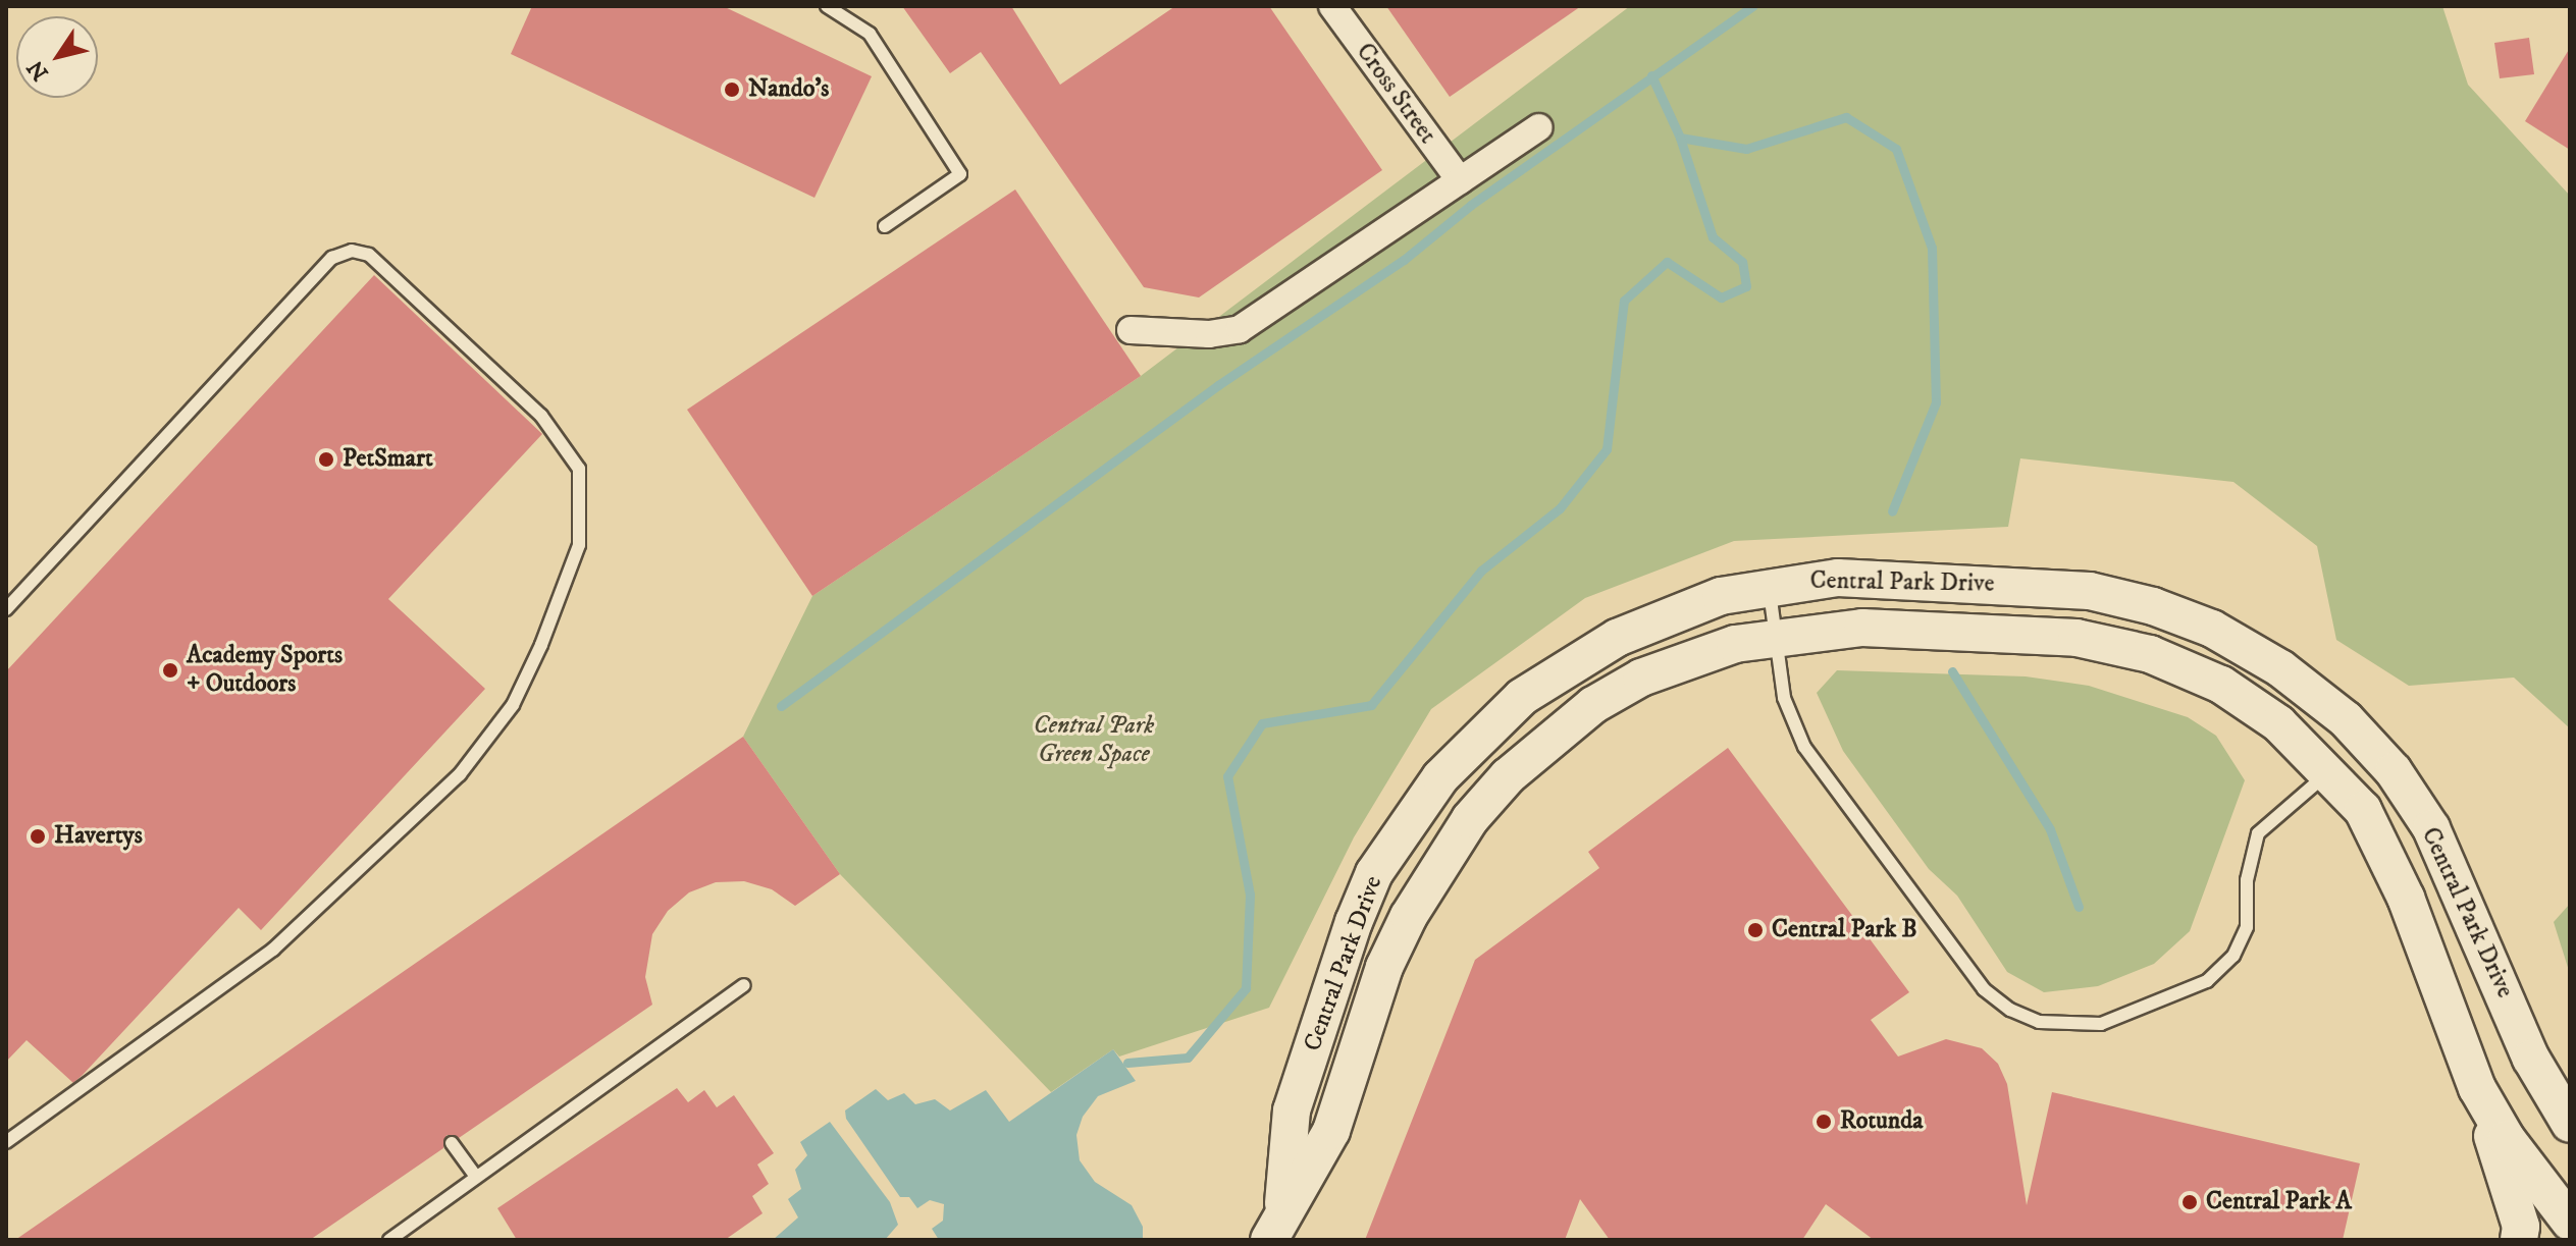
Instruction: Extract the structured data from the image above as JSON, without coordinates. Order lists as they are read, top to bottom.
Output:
{
  "streets": {
    "street": ["Cross Street", "Central Park Drive"]
  },
  "parks": ["Central Park Green Space"],
  "places": [
    "Nando's",
    "PetSmart",
    "Academy Sports + Outdoors",
    "Havertys",
    "Central Park B",
    "Rotunda",
    "Central Park A"
  ],
  "north": "bottom left"
}
